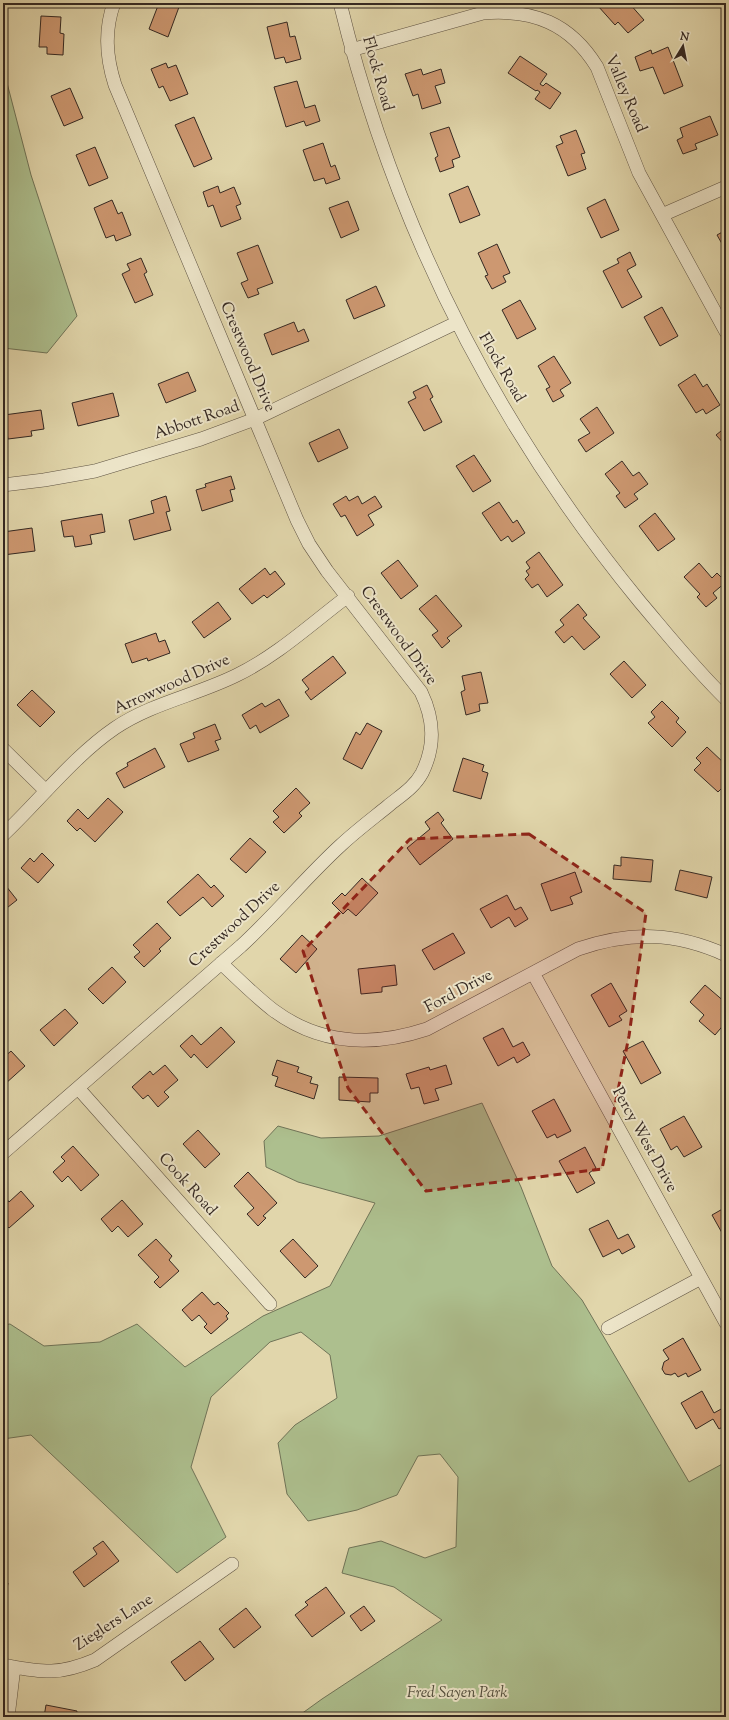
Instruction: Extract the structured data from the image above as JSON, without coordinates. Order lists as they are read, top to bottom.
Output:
{
  "streets": {
    "street": [
      "Flock Road",
      "Valley Road",
      "Crestwood Drive",
      "Abbott Road",
      "Arrowwood Drive",
      "Ford Drive",
      "Percy West Drive",
      "Cook Road",
      "Zieglers Lane"
    ]
  },
  "crossings": [
    ["Flock Road", "Valley Road"],
    ["Flock Road", "Abbott Road"],
    ["Crestwood Drive", "Abbott Road"],
    ["Crestwood Drive", "Arrowwood Drive"],
    ["Crestwood Drive", "Ford Drive"],
    ["Crestwood Drive", "Cook Road"],
    ["Ford Drive", "Percy West Drive"]
  ],
  "parks": ["Fred Sayen Park"],
  "north": "top"
}
